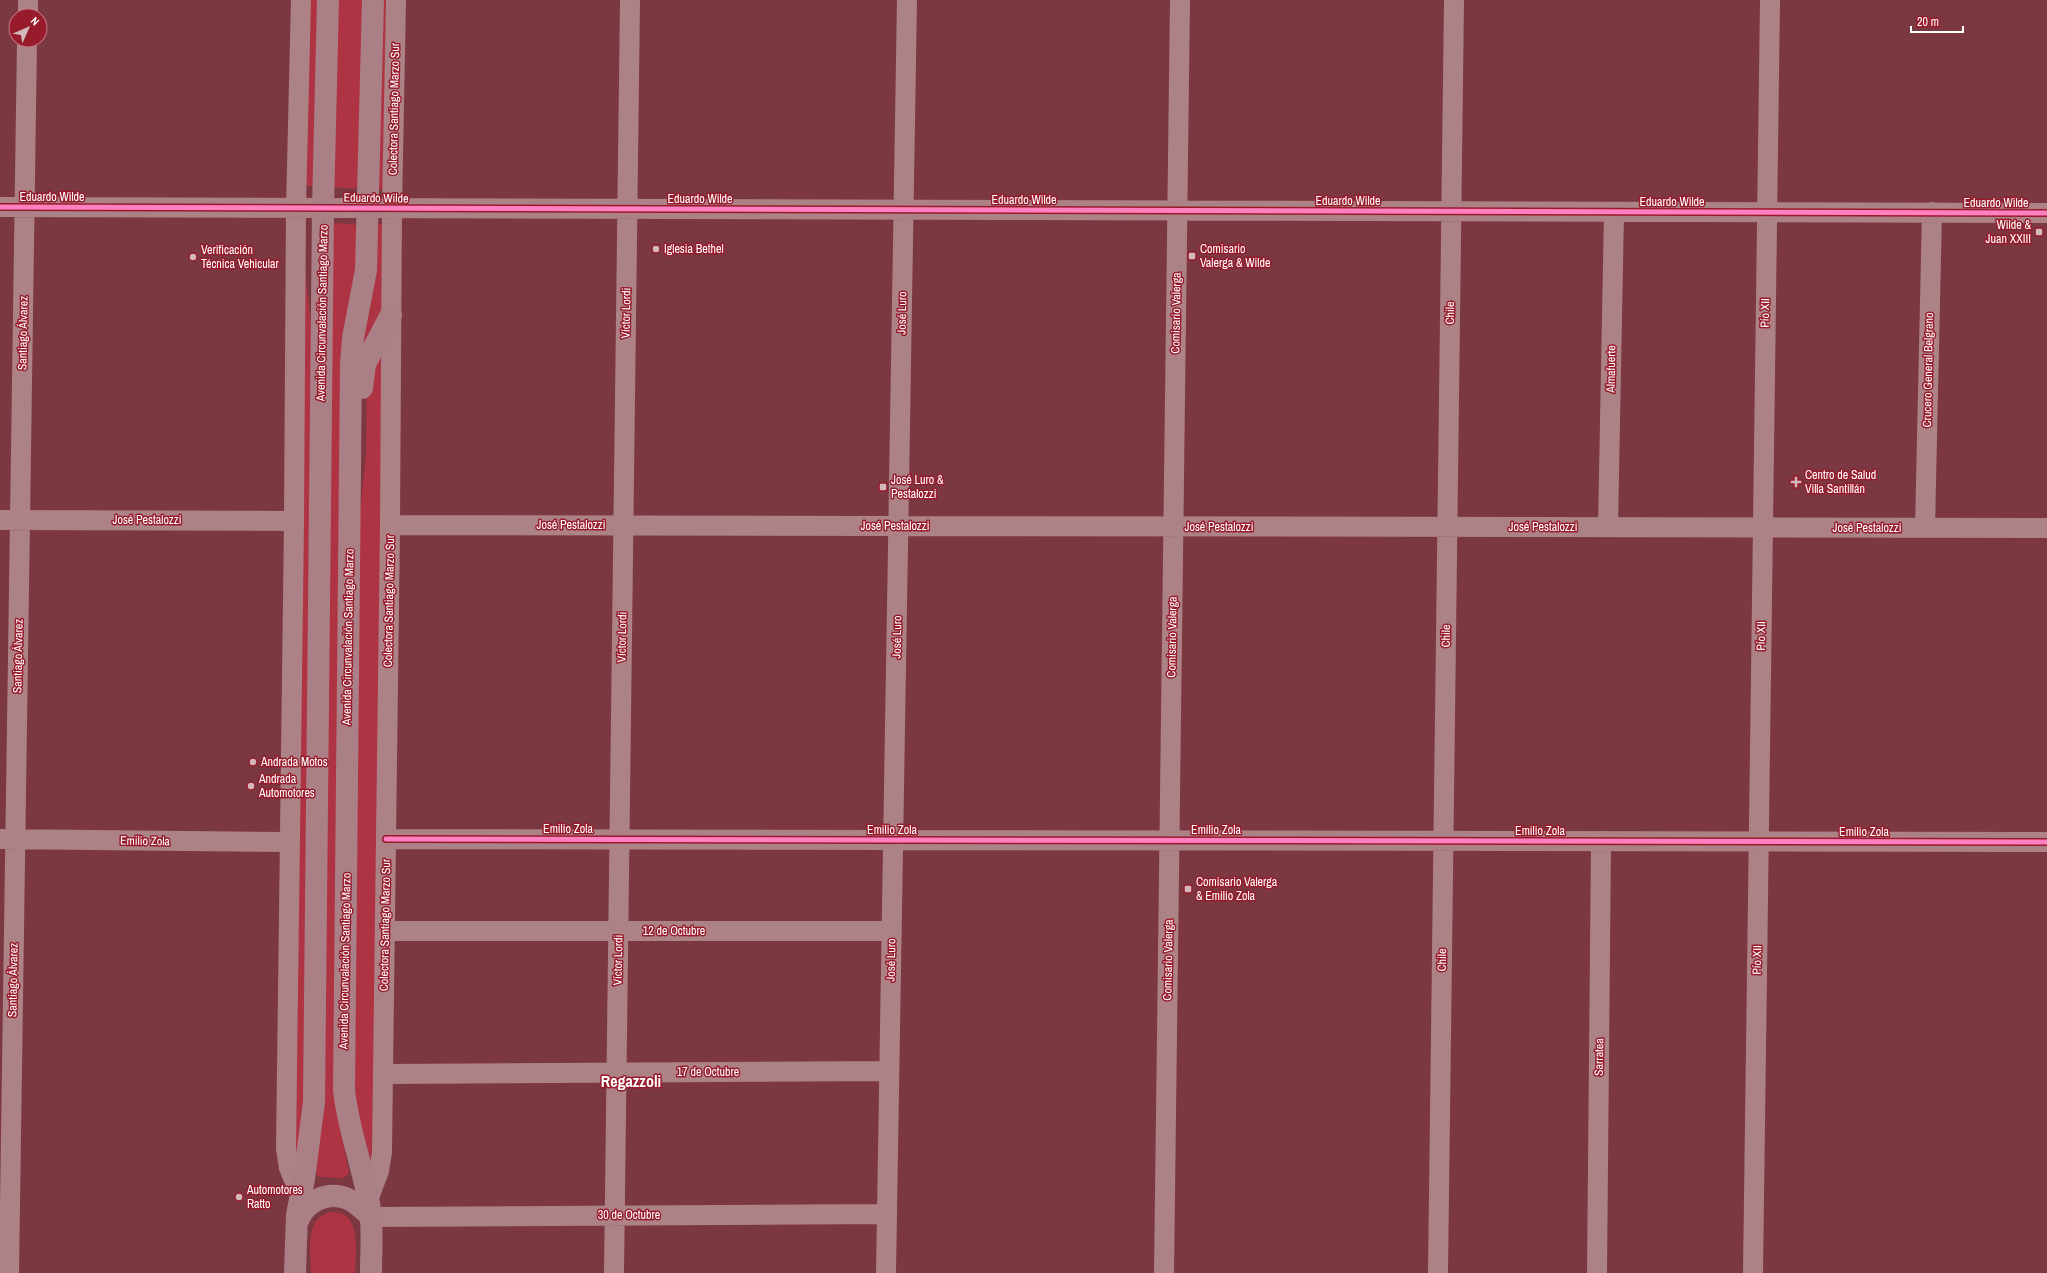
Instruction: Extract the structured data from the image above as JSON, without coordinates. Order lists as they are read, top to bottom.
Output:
{
  "streets": {
    "main road": ["Avenida Circunvalación Santiago Marzo"],
    "street": [
      "Colectora Santiago Marzo Sur",
      "Eduardo Wilde",
      "Víctor Lordi",
      "José Luro",
      "Comisario Valerga",
      "Chile",
      "Pío XII",
      "Santiago Álvarez",
      "Almafuerte",
      "Crucero General Belgrano",
      "José Pestalozzi",
      "Emilio Zola",
      "12 de Octubre",
      "Sarratea",
      "17 de Octubre",
      "30 de Octubre"
    ]
  },
  "crossings": [
    ["Colectora Santiago Marzo Sur", "Eduardo Wilde"],
    ["Colectora Santiago Marzo Sur", "Avenida Circunvalación Santiago Marzo"],
    ["Colectora Santiago Marzo Sur", "José Pestalozzi"],
    ["Colectora Santiago Marzo Sur", "Emilio Zola"],
    ["Colectora Santiago Marzo Sur", "12 de Octubre"],
    ["Colectora Santiago Marzo Sur", "17 de Octubre"],
    ["Colectora Santiago Marzo Sur", "30 de Octubre"],
    ["Eduardo Wilde", "Avenida Circunvalación Santiago Marzo"],
    ["Eduardo Wilde", "Víctor Lordi"],
    ["Eduardo Wilde", "José Luro"],
    ["Eduardo Wilde", "Comisario Valerga"],
    ["Eduardo Wilde", "Chile"],
    ["Eduardo Wilde", "Pío XII"],
    ["Eduardo Wilde", "Santiago Álvarez"],
    ["Eduardo Wilde", "Almafuerte"],
    ["Eduardo Wilde", "Crucero General Belgrano"],
    ["Avenida Circunvalación Santiago Marzo", "30 de Octubre"],
    ["Víctor Lordi", "José Pestalozzi"],
    ["Víctor Lordi", "Emilio Zola"],
    ["Víctor Lordi", "12 de Octubre"],
    ["Víctor Lordi", "17 de Octubre"],
    ["Víctor Lordi", "30 de Octubre"],
    ["José Luro", "José Pestalozzi"],
    ["José Luro", "Emilio Zola"],
    ["José Luro", "12 de Octubre"],
    ["José Luro", "17 de Octubre"],
    ["José Luro", "30 de Octubre"],
    ["Comisario Valerga", "José Pestalozzi"],
    ["Comisario Valerga", "Emilio Zola"],
    ["Chile", "José Pestalozzi"],
    ["Chile", "Emilio Zola"],
    ["Pío XII", "José Pestalozzi"],
    ["Pío XII", "Emilio Zola"],
    ["Santiago Álvarez", "José Pestalozzi"],
    ["Santiago Álvarez", "Emilio Zola"],
    ["Almafuerte", "José Pestalozzi"],
    ["Crucero General Belgrano", "José Pestalozzi"],
    ["Emilio Zola", "Sarratea"]
  ],
  "districts": ["Regazzoli"],
  "places": {
    "transit": [
      "Wilde & Juan XXIII",
      "Comisario Valerga & Wilde",
      "José Luro & Pestalozzi",
      "Comisario Valerga & Emilio Zola"
    ],
    "other": [
      "Iglesia Bethel",
      "Verificación Técnica Vehicular",
      "Andrada Motos",
      "Andrada Automotores",
      "Automotores Ratto"
    ],
    "health": ["Centro de Salud Villa Santillán"]
  },
  "scale_bar": "20 m",
  "north": "top right"
}
